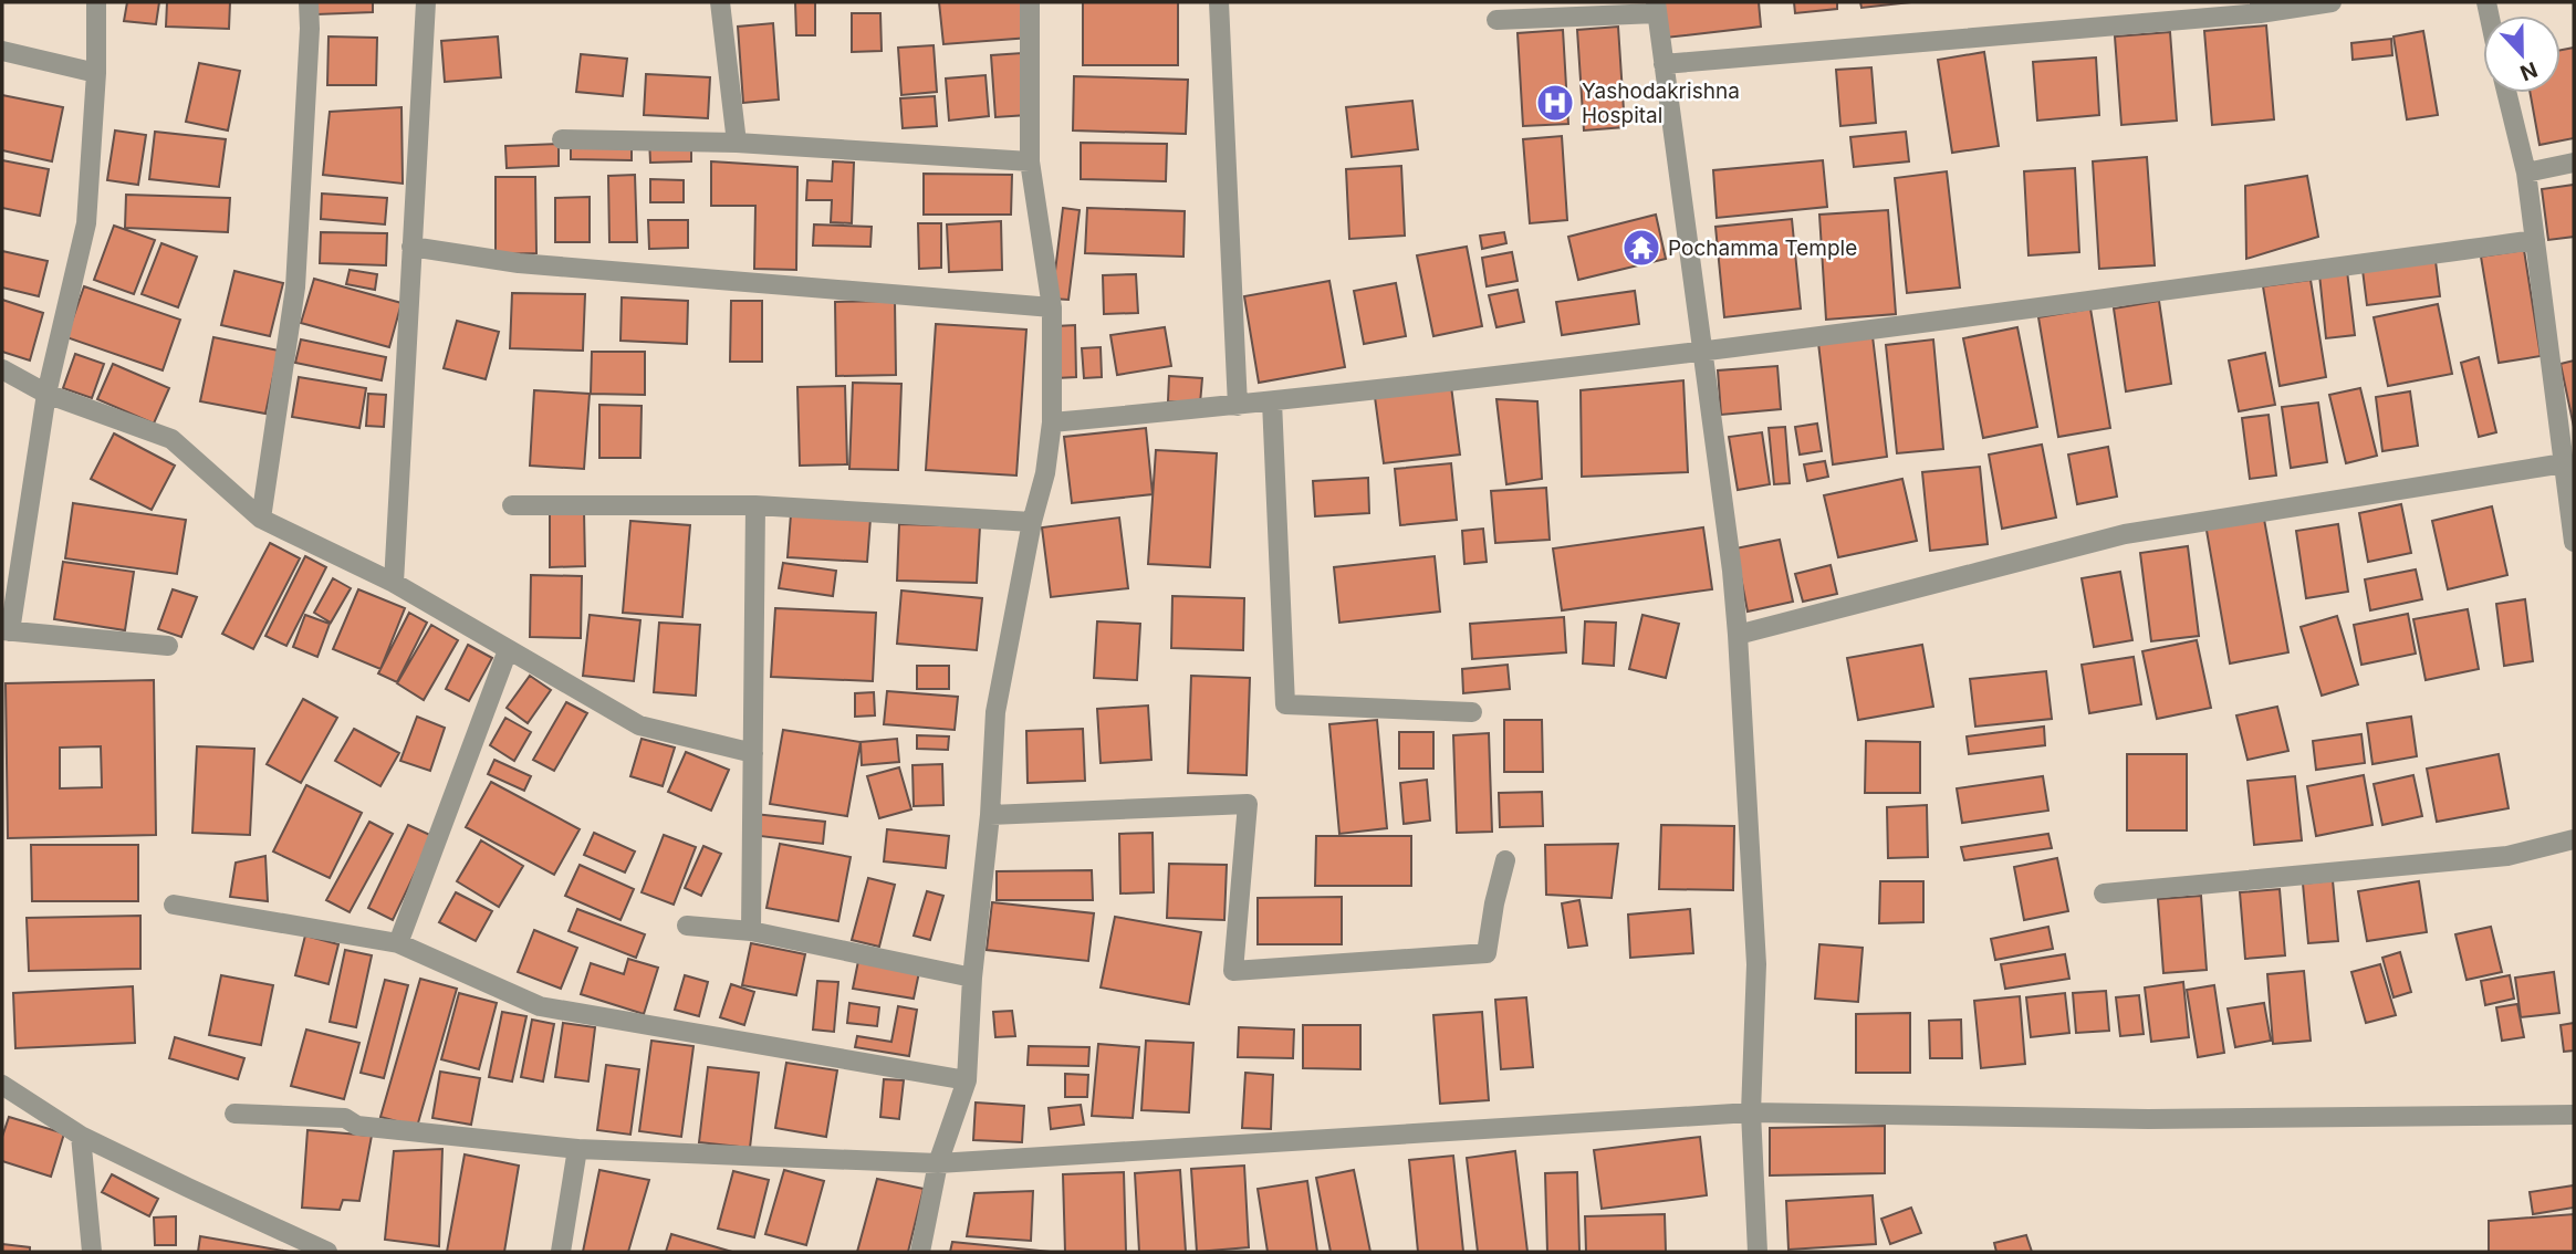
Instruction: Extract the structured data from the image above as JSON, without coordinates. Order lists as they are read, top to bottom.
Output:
{
  "places": {
    "hospital": ["Yashodakrishna Hospital"],
    "temple": ["Pochamma Temple"]
  },
  "north": "bottom"
}
